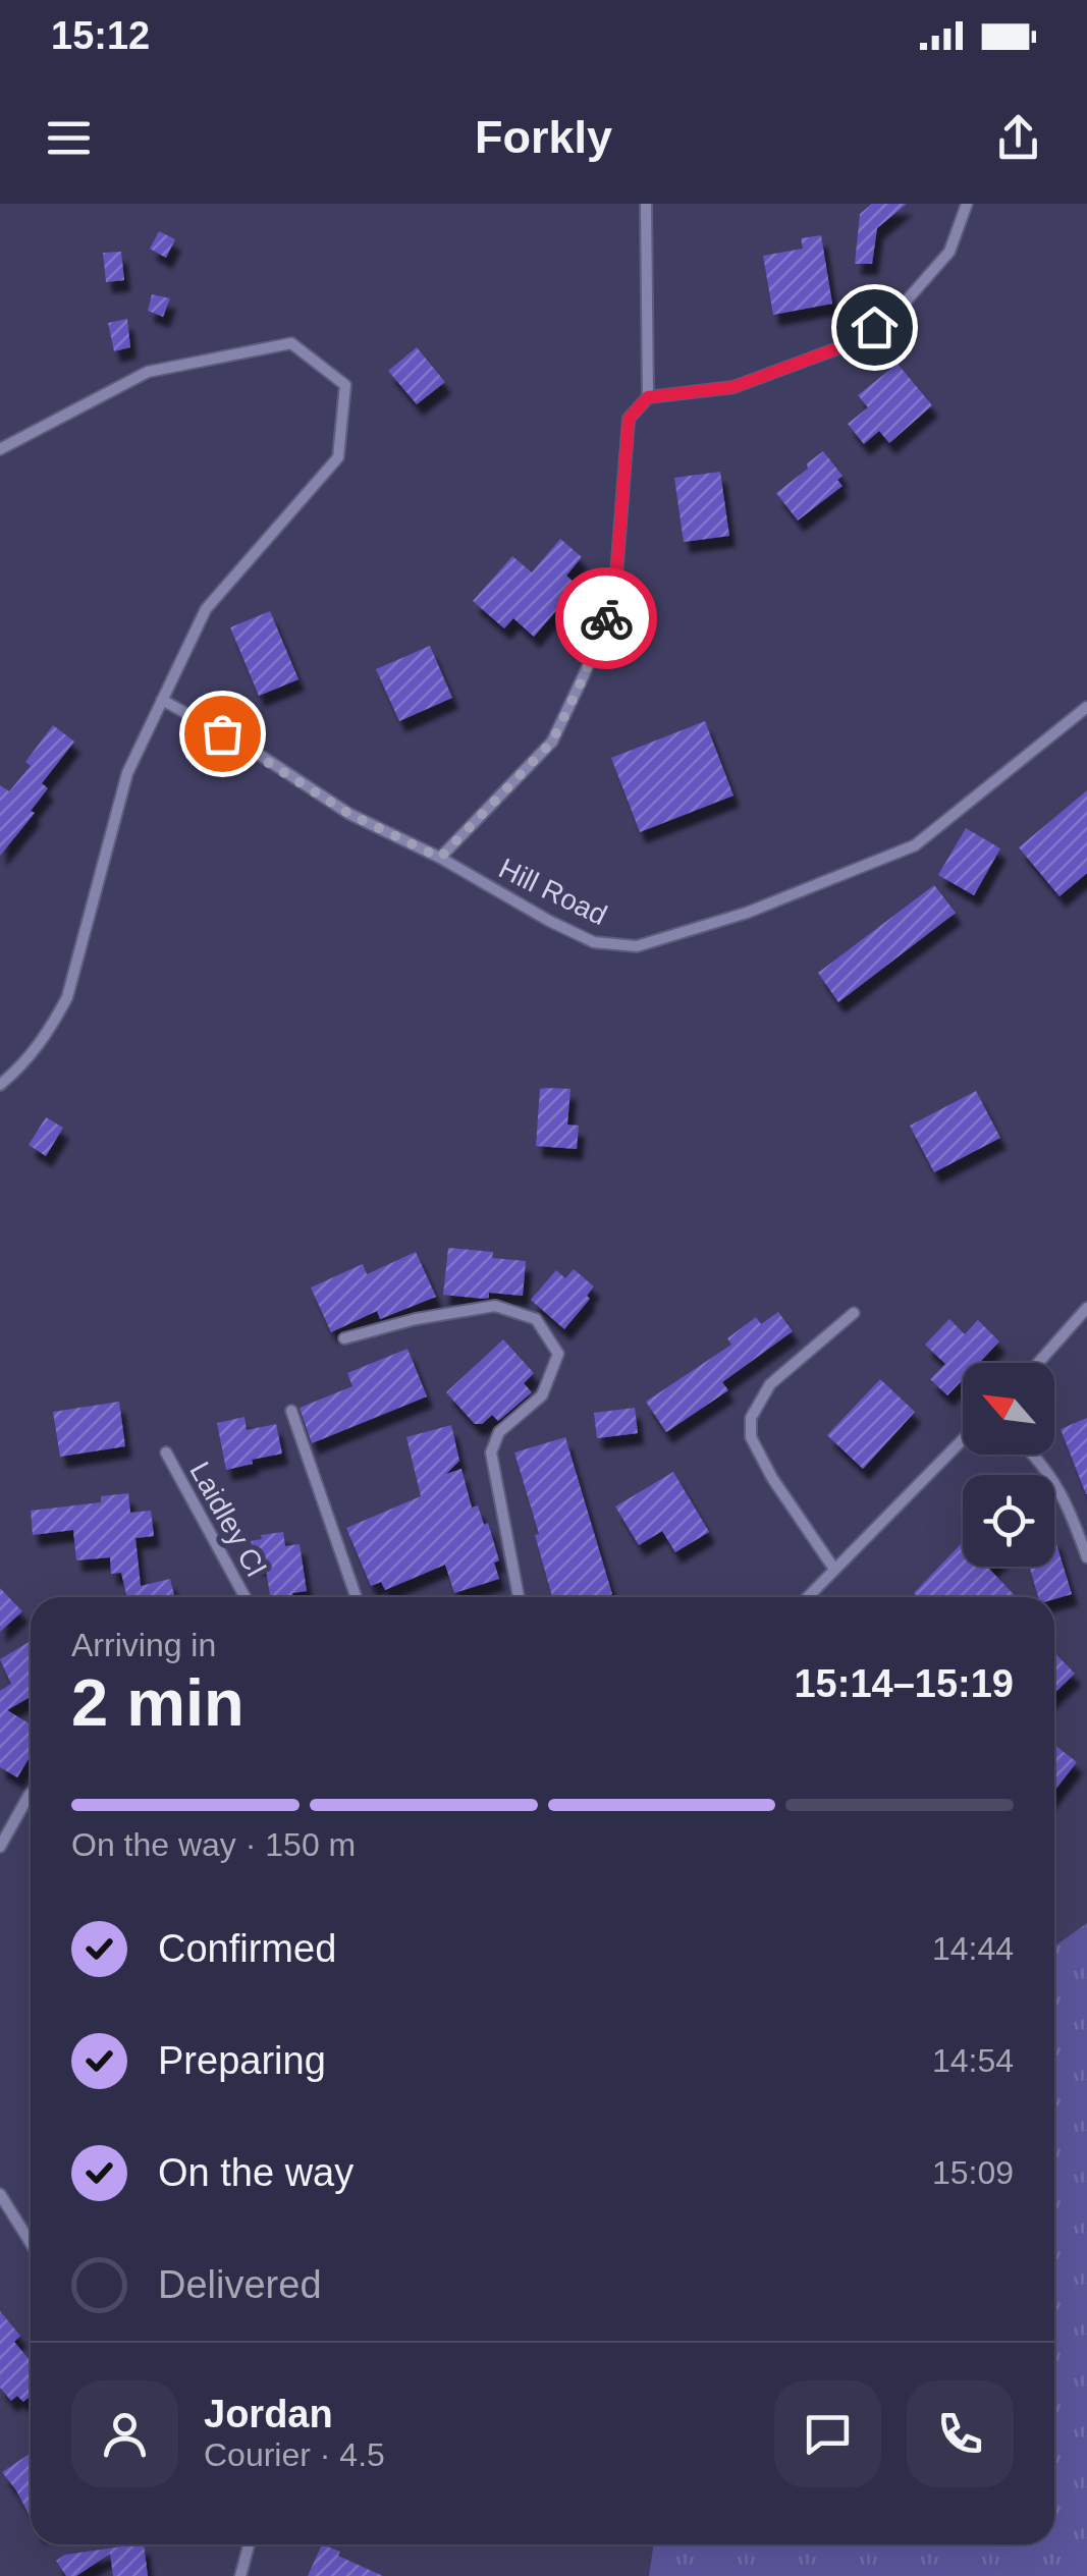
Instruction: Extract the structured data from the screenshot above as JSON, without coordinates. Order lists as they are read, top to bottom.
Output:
{
  "streets": {
    "street": ["Hill Road", "Laidley Cl"]
  },
  "north": "top left",
  "page": {
    "status": "15:12",
    "header": "Forkly",
    "heading": ["2 min", "Arriving in", "15:14–15:19"],
    "panel": ["Jordan", "Courier · 4.5"],
    "bar": "On the way · 150 m",
    "list": [
      ["Confirmed", "14:44"],
      ["Preparing", "14:54"],
      ["On the way", "15:09"],
      "Delivered"
    ]
  }
}
